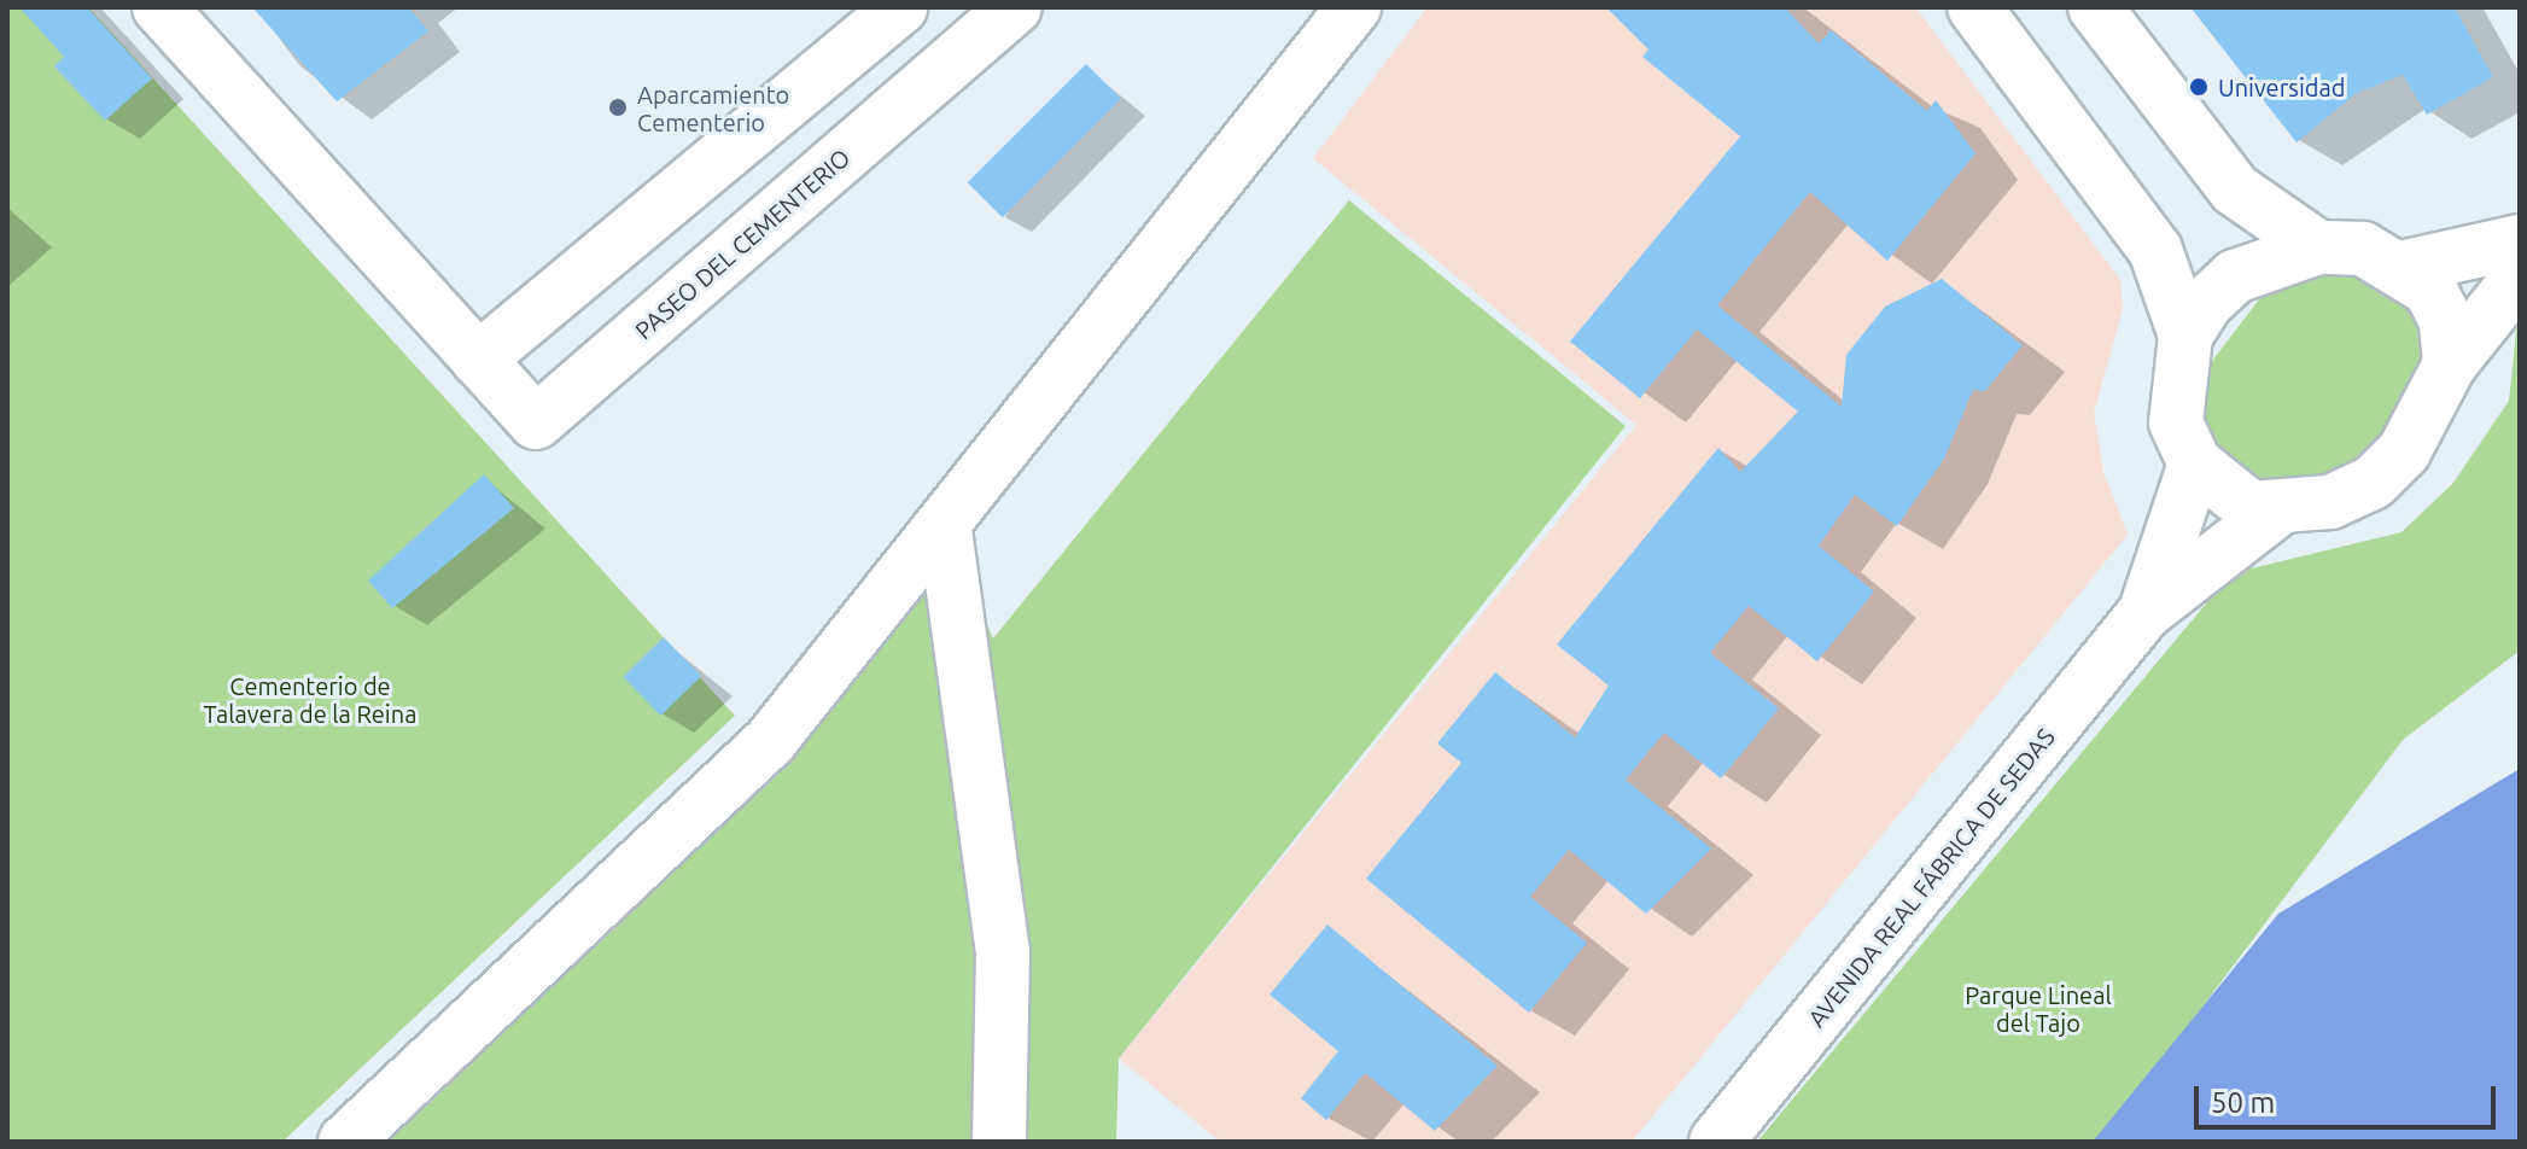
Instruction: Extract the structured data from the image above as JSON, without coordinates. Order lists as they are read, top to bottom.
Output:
{
  "streets": {
    "street": ["PASEO DEL CEMENTERIO", "AVENIDA REAL FÁBRICA DE SEDAS"]
  },
  "parks": ["Cementerio de Talavera de la Reina", "Parque Lineal del Tajo"],
  "places": ["Universidad", "Aparcamiento Cementerio"],
  "scale_bar": "50 m"
}
